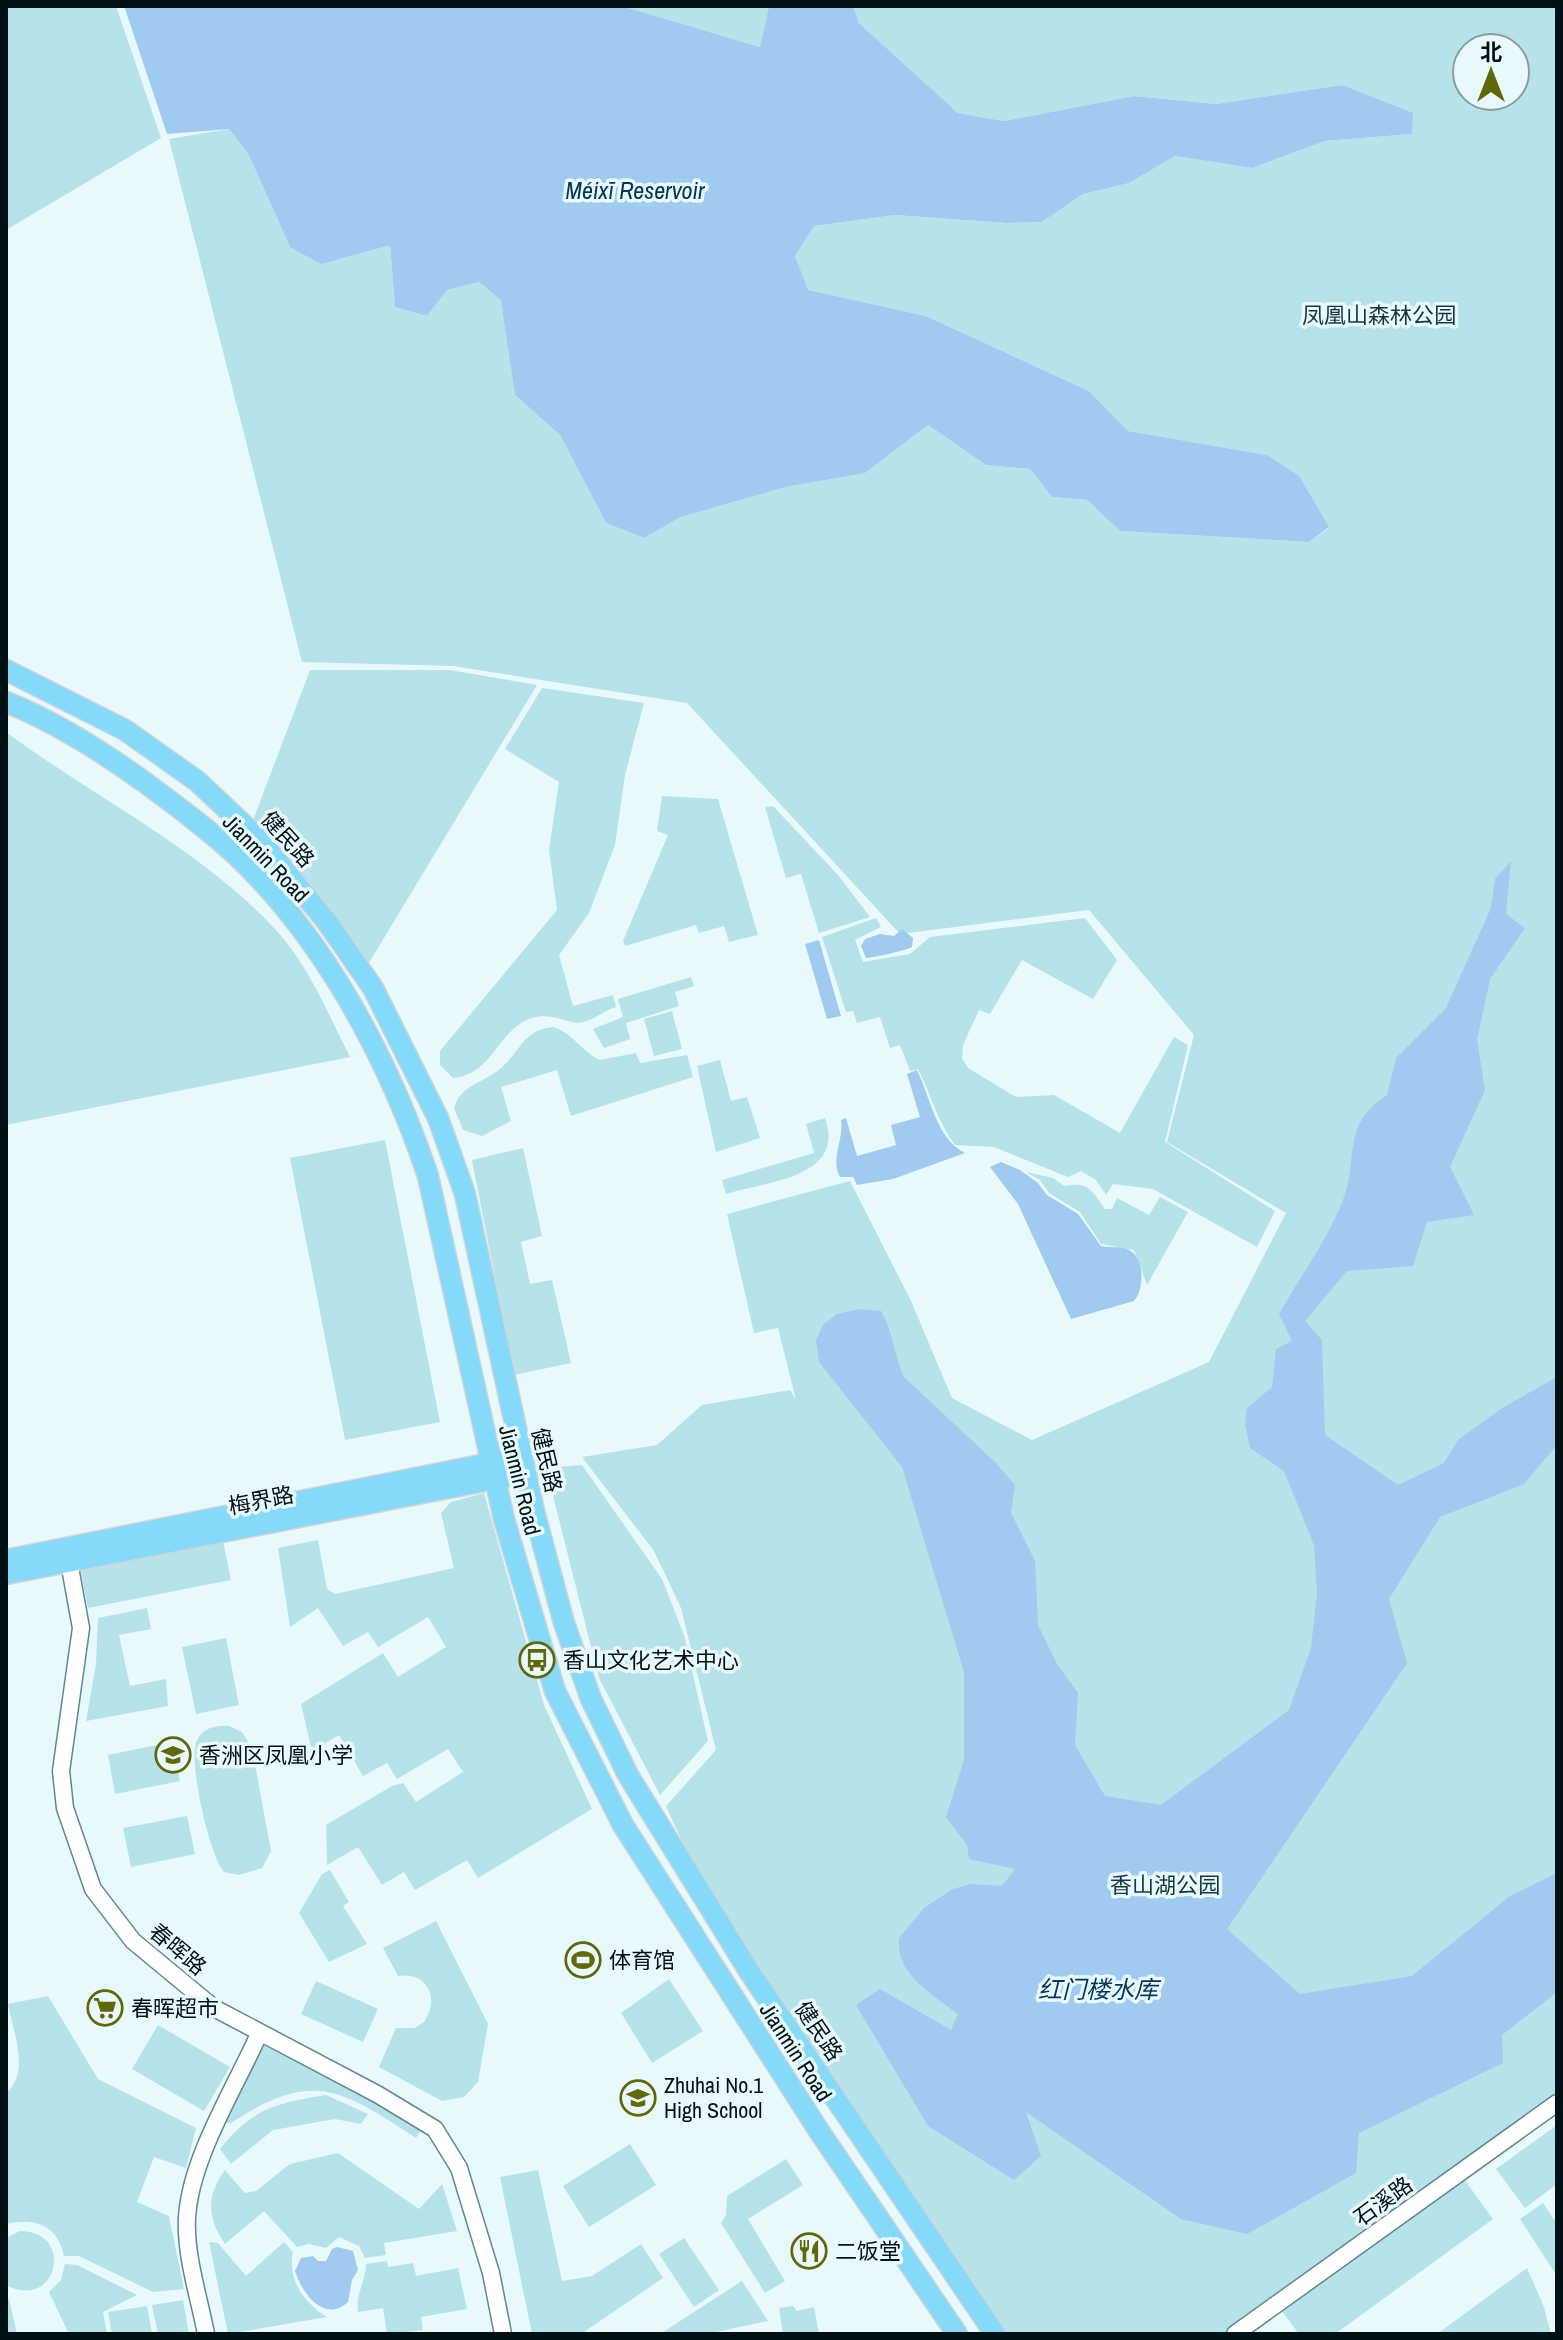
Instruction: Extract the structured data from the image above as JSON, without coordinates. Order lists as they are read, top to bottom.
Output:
{
  "streets": {
    "main road": ["健民路", "Jianmin Road", "梅界路"],
    "street": ["春晖路", "石溪路"]
  },
  "crossings": [
    ["Jianmin Road", "梅界路"],
    ["梅界路", "春晖路"]
  ],
  "water": ["Méixī Reservoir", "红门楼水库"],
  "parks": ["凤凰山森林公园", "香山湖公园"],
  "places": {
    "bus stop": ["香山文化艺术中心"],
    "school or university": ["香洲区凤凰小学", "Zhuhai No.1 High School"],
    "sports": ["体育馆"],
    "supermarket": ["春晖超市"],
    "restaurant": ["二饭堂"]
  },
  "north": "top"
}
